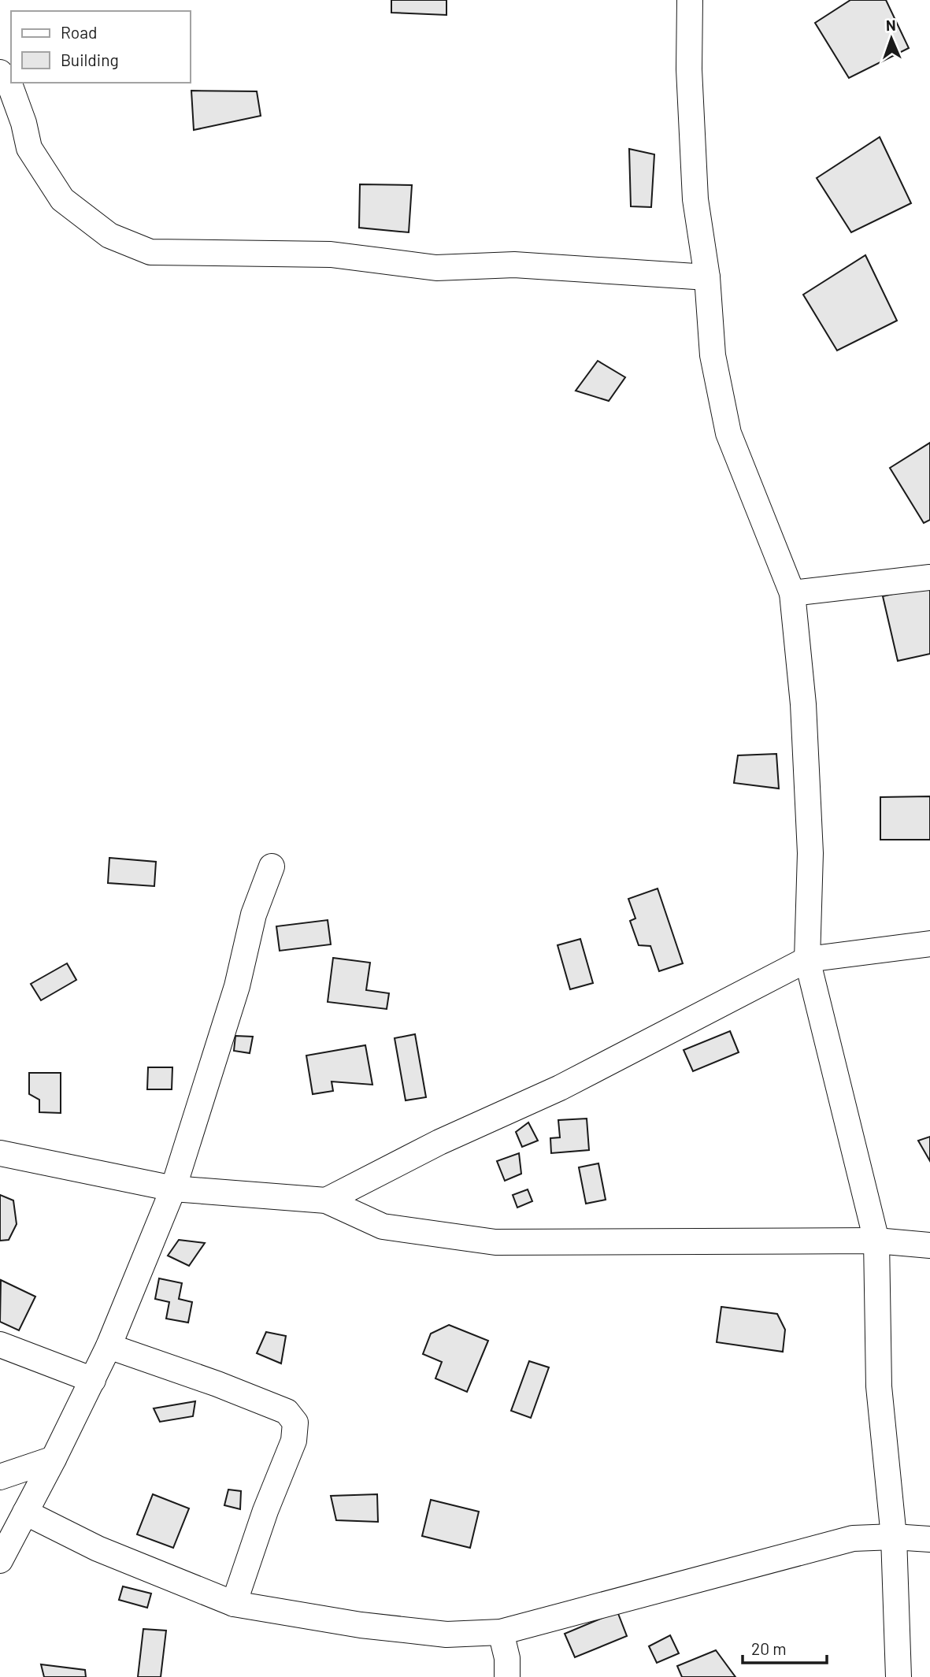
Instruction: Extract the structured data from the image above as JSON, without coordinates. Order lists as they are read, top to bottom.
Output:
{
  "legend": ["Road", "Building"],
  "scale_bar": "20 m",
  "north": "top"
}
